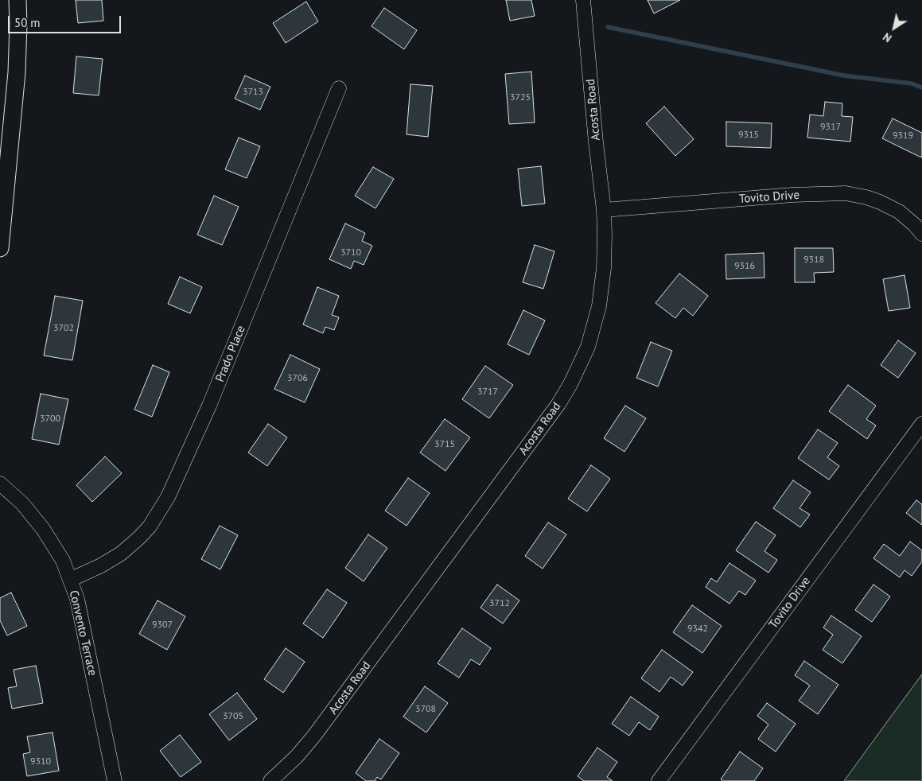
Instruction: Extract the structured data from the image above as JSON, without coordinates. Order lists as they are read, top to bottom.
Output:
{
  "streets": {
    "street": [
      "Acosta Road",
      "Tovito Drive",
      "Prado Place",
      "Convento Terrace"
    ]
  },
  "crossings": [
    ["Acosta Road", "Tovito Drive"],
    ["Prado Place", "Convento Terrace"]
  ],
  "house_numbers": [
    "3713",
    "3725",
    "9317",
    "9315",
    "9319",
    "3710",
    "9318",
    "9316",
    "3702",
    "3706",
    "3717",
    "3700",
    "3715",
    "3712",
    "9307",
    "9342",
    "3708",
    "3705",
    "9310"
  ],
  "scale_bar": "50 m",
  "north": "bottom left"
}
